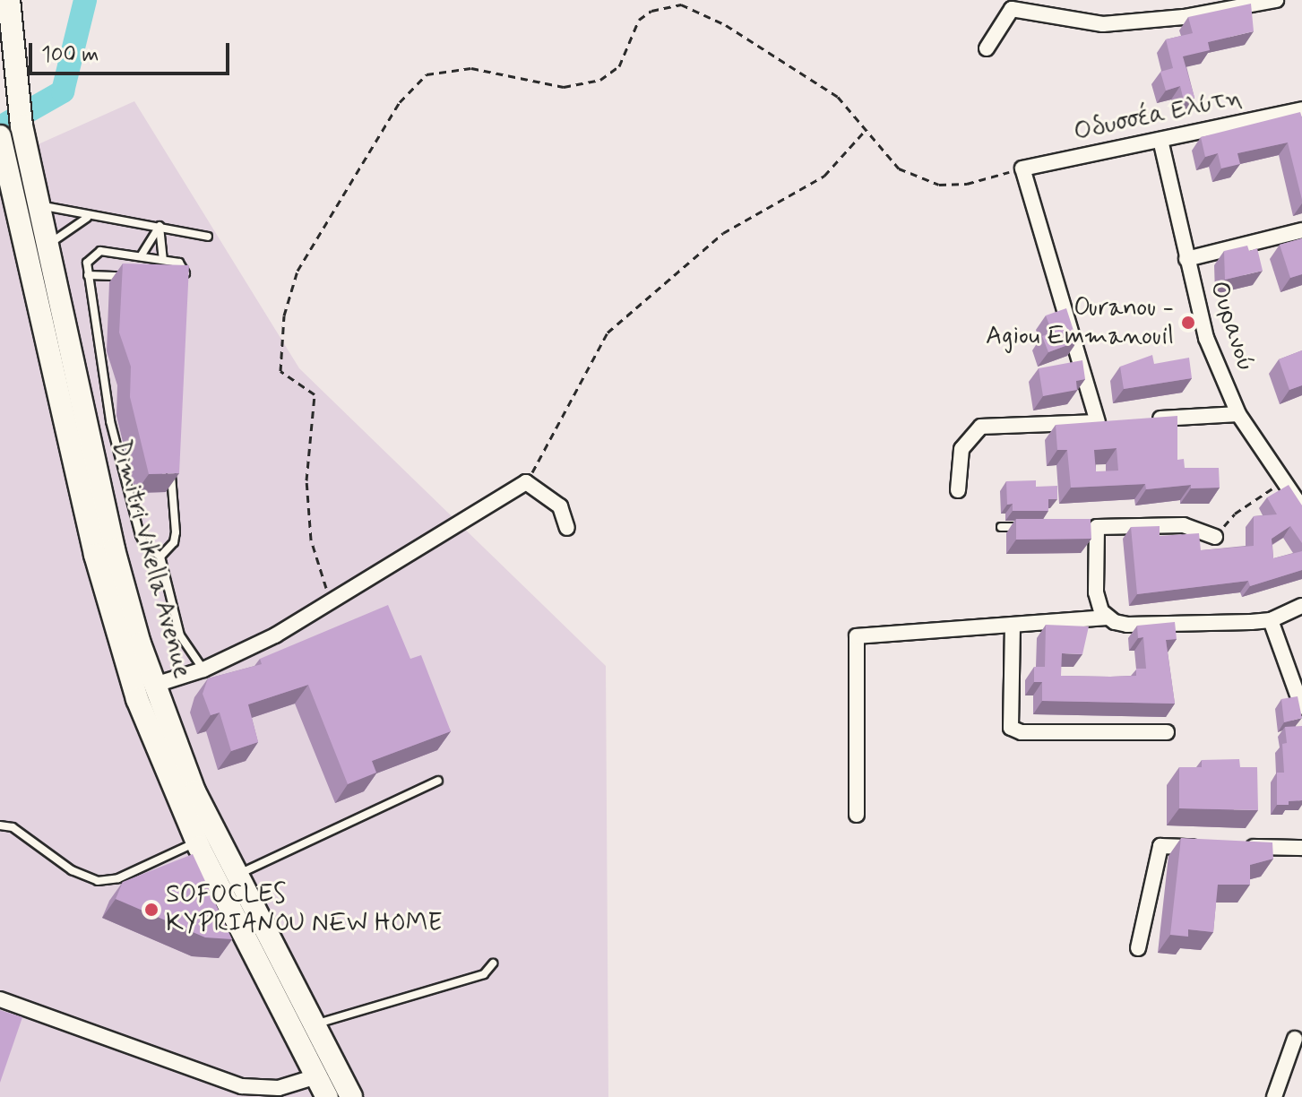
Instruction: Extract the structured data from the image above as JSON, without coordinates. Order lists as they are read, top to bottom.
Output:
{
  "streets": {
    "main road": ["Dimitri Vikella Avenue"],
    "street": ["Οδυσσέα Ελύτη", "Ουρανού"]
  },
  "crossings": [
    ["Οδυσσέα Ελύτη", "Ουρανού"]
  ],
  "places": ["Ouranou - Agiou Emmanouil", "SOFOCLES KYPRIANOU NEW HOME"],
  "scale_bar": "100 m"
}
